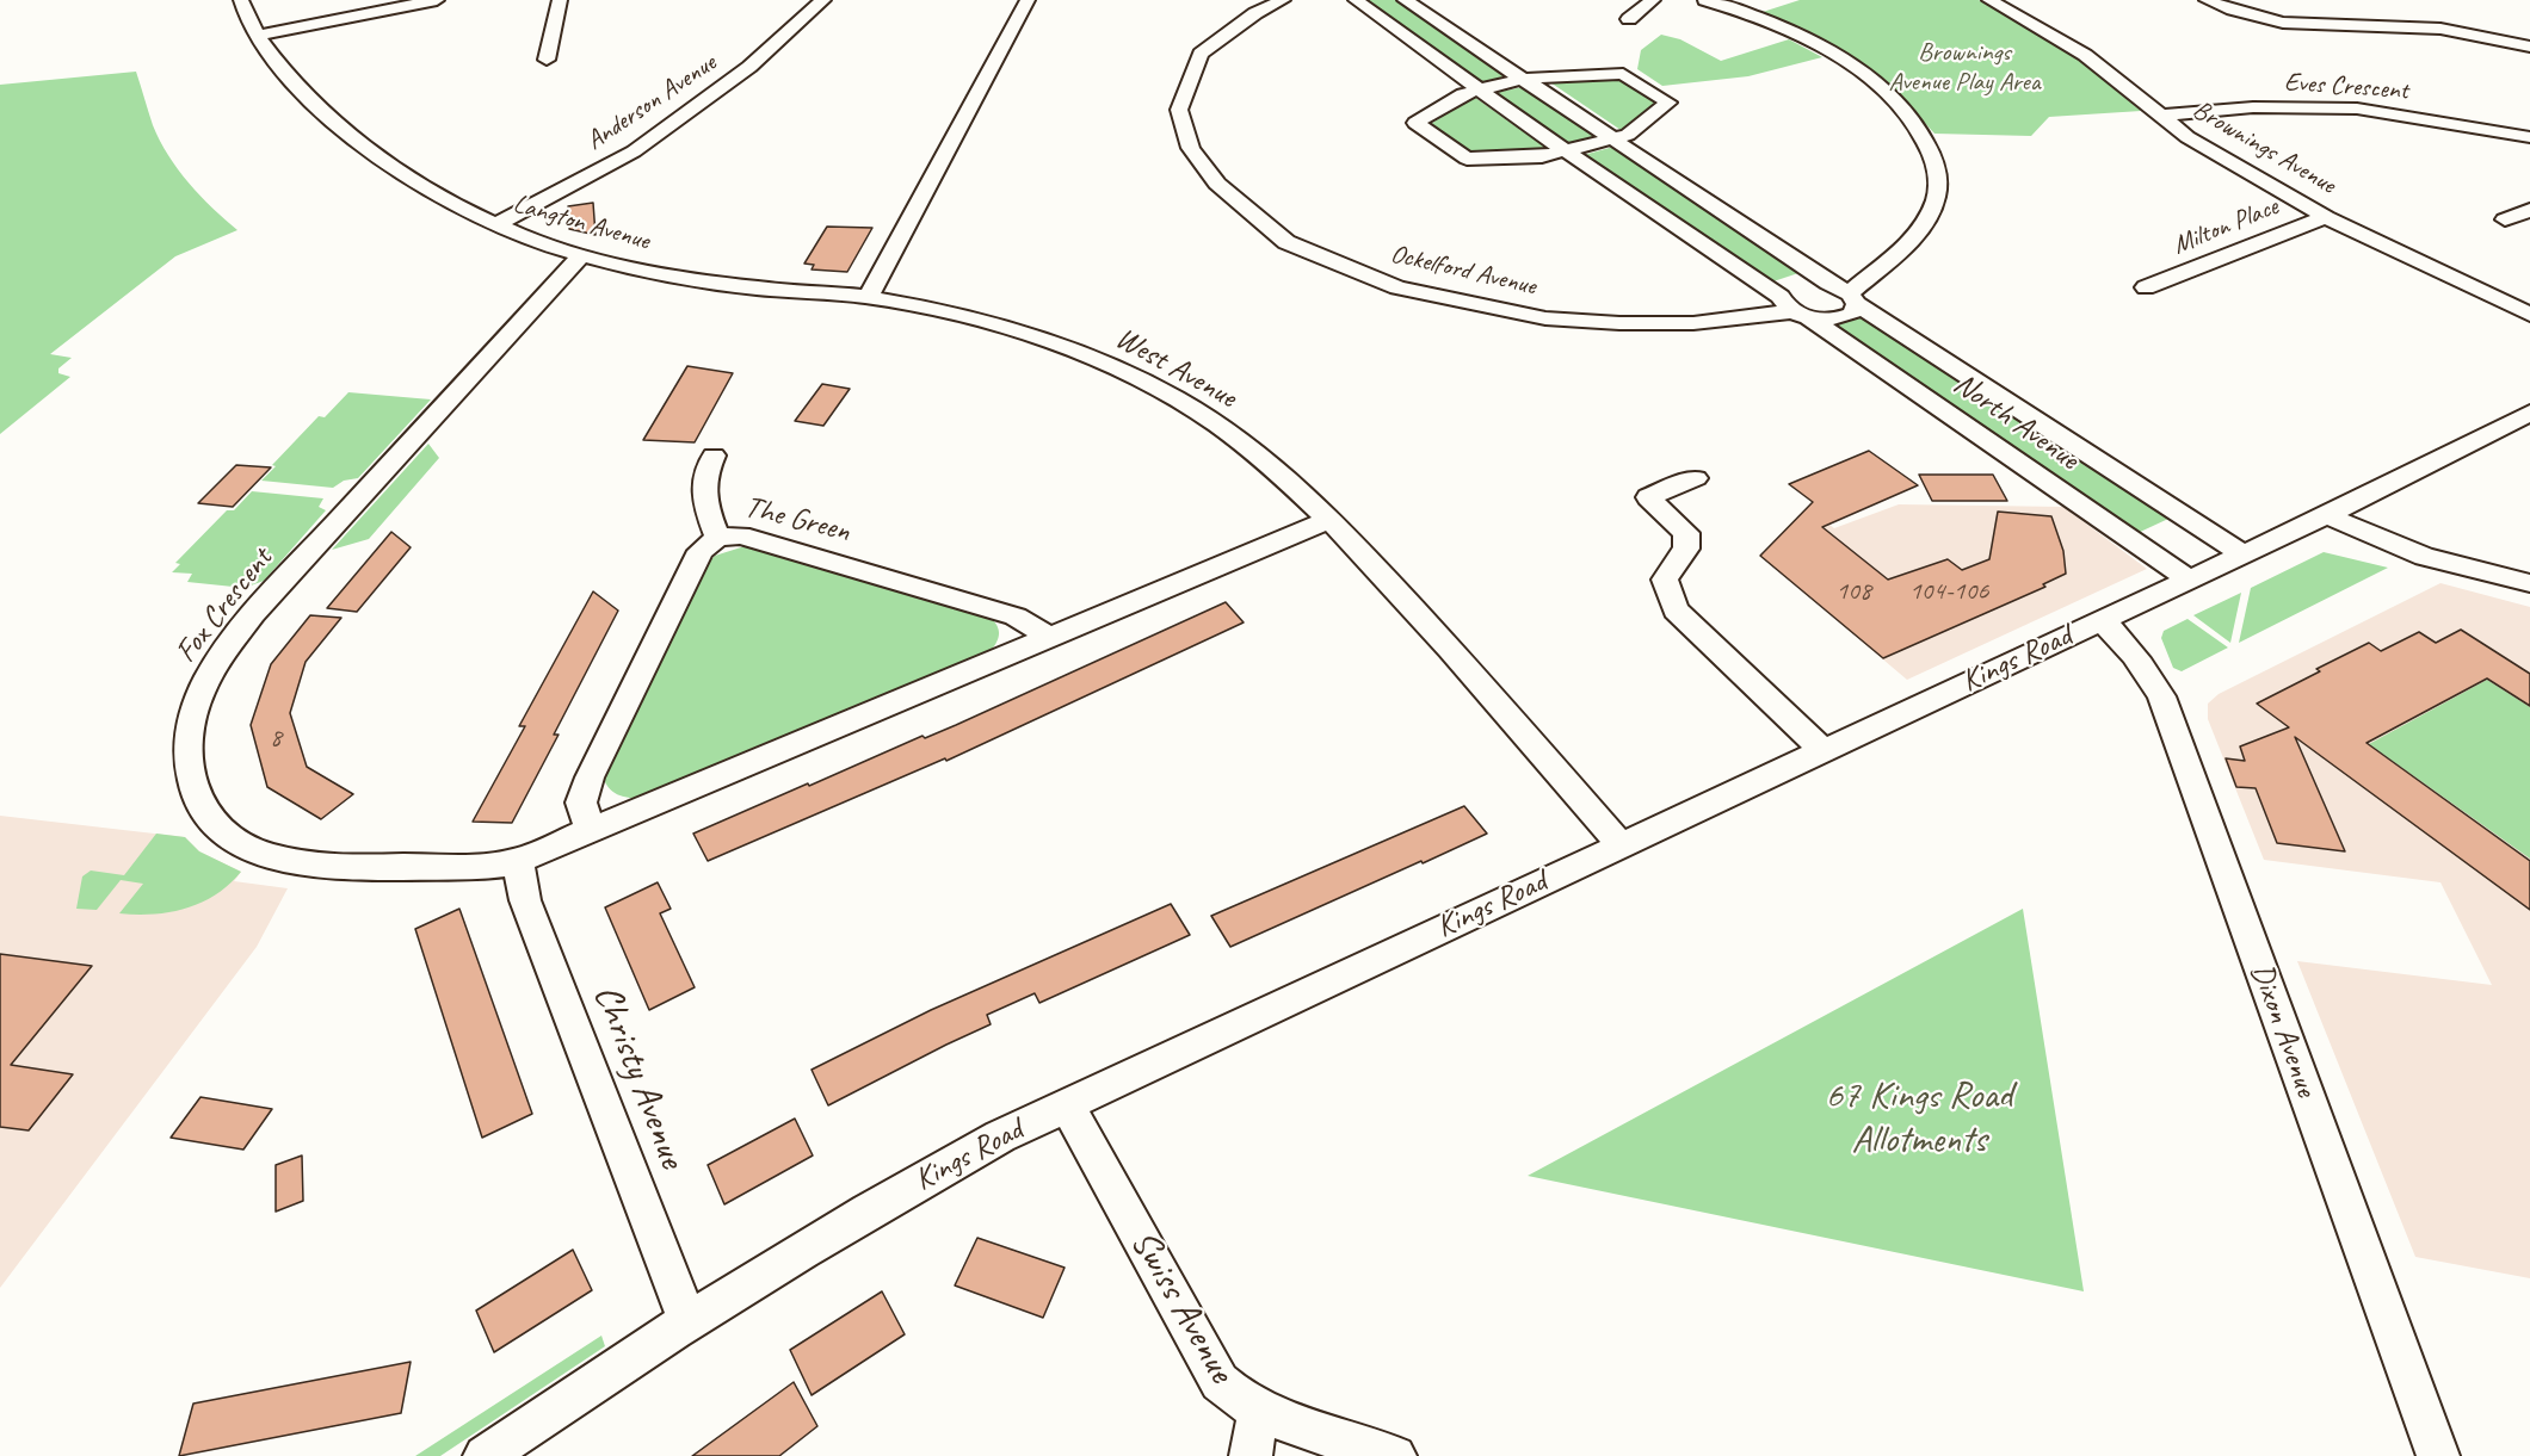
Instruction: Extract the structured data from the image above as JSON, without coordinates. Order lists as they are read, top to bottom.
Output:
{
  "streets": {
    "street": [
      "Eves Crescent",
      "Anderson Avenue",
      "Brownings Avenue",
      "Langton Avenue",
      "Milton Place",
      "Ockelford Avenue",
      "West Avenue",
      "North Avenue",
      "The Green",
      "Fox Crescent",
      "Kings Road",
      "Dixon Avenue",
      "Christy Avenue",
      "Swiss Avenue"
    ]
  },
  "crossings": [
    ["Eves Crescent", "Brownings Avenue"],
    ["Anderson Avenue", "Langton Avenue"],
    ["Brownings Avenue", "Milton Place"],
    ["Langton Avenue", "West Avenue"],
    ["Langton Avenue", "Fox Crescent"],
    ["Ockelford Avenue", "North Avenue"],
    ["West Avenue", "Kings Road"],
    ["North Avenue", "Kings Road"],
    ["Fox Crescent", "Christy Avenue"],
    ["Kings Road", "Dixon Avenue"],
    ["Kings Road", "Christy Avenue"],
    ["Kings Road", "Swiss Avenue"]
  ],
  "parks": ["Brownings Avenue Play Area", "67 Kings Road Allotments"],
  "house_numbers": ["108", "104-106", "8"]
}
